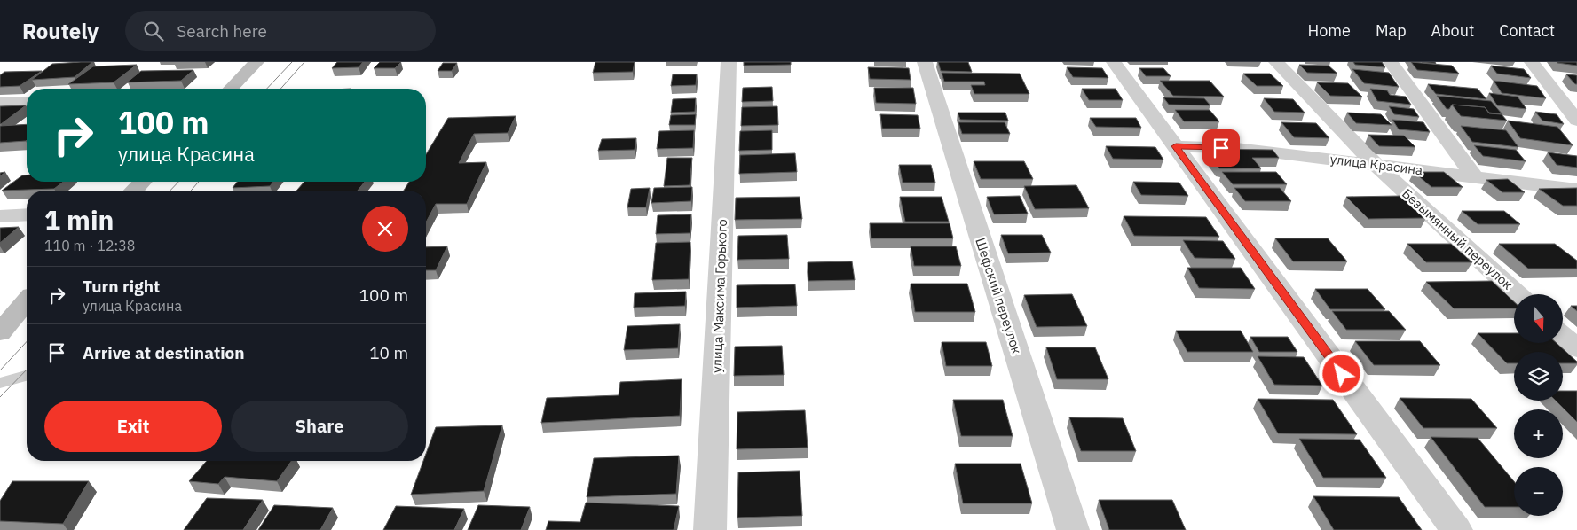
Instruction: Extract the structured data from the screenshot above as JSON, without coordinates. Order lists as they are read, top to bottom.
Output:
{
  "streets": {
    "street": [
      "улица Красина",
      "Безымянный переулок",
      "улица Максима Горького",
      "Шефский переулок"
    ]
  },
  "crossings": [
    ["улица Красина", "Безымянный переулок"]
  ],
  "north": "bottom",
  "page": {
    "header": "Routely",
    "search": "Search here",
    "nav": [
      "Home",
      "Map",
      "About",
      "Contact"
    ],
    "turn": ["100 m", "улица Красина"],
    "heading": ["1 min", "110 m · 12:38"],
    "list": [
      {
        "name": "Turn right",
        "note": "улица Красина",
        "value": "100 m"
      },
      {
        "name": "Arrive at destination",
        "value": "10 m"
      }
    ],
    "map_buttons": ["+", "−"],
    "buttons": ["Exit", "Share"]
  }
}
